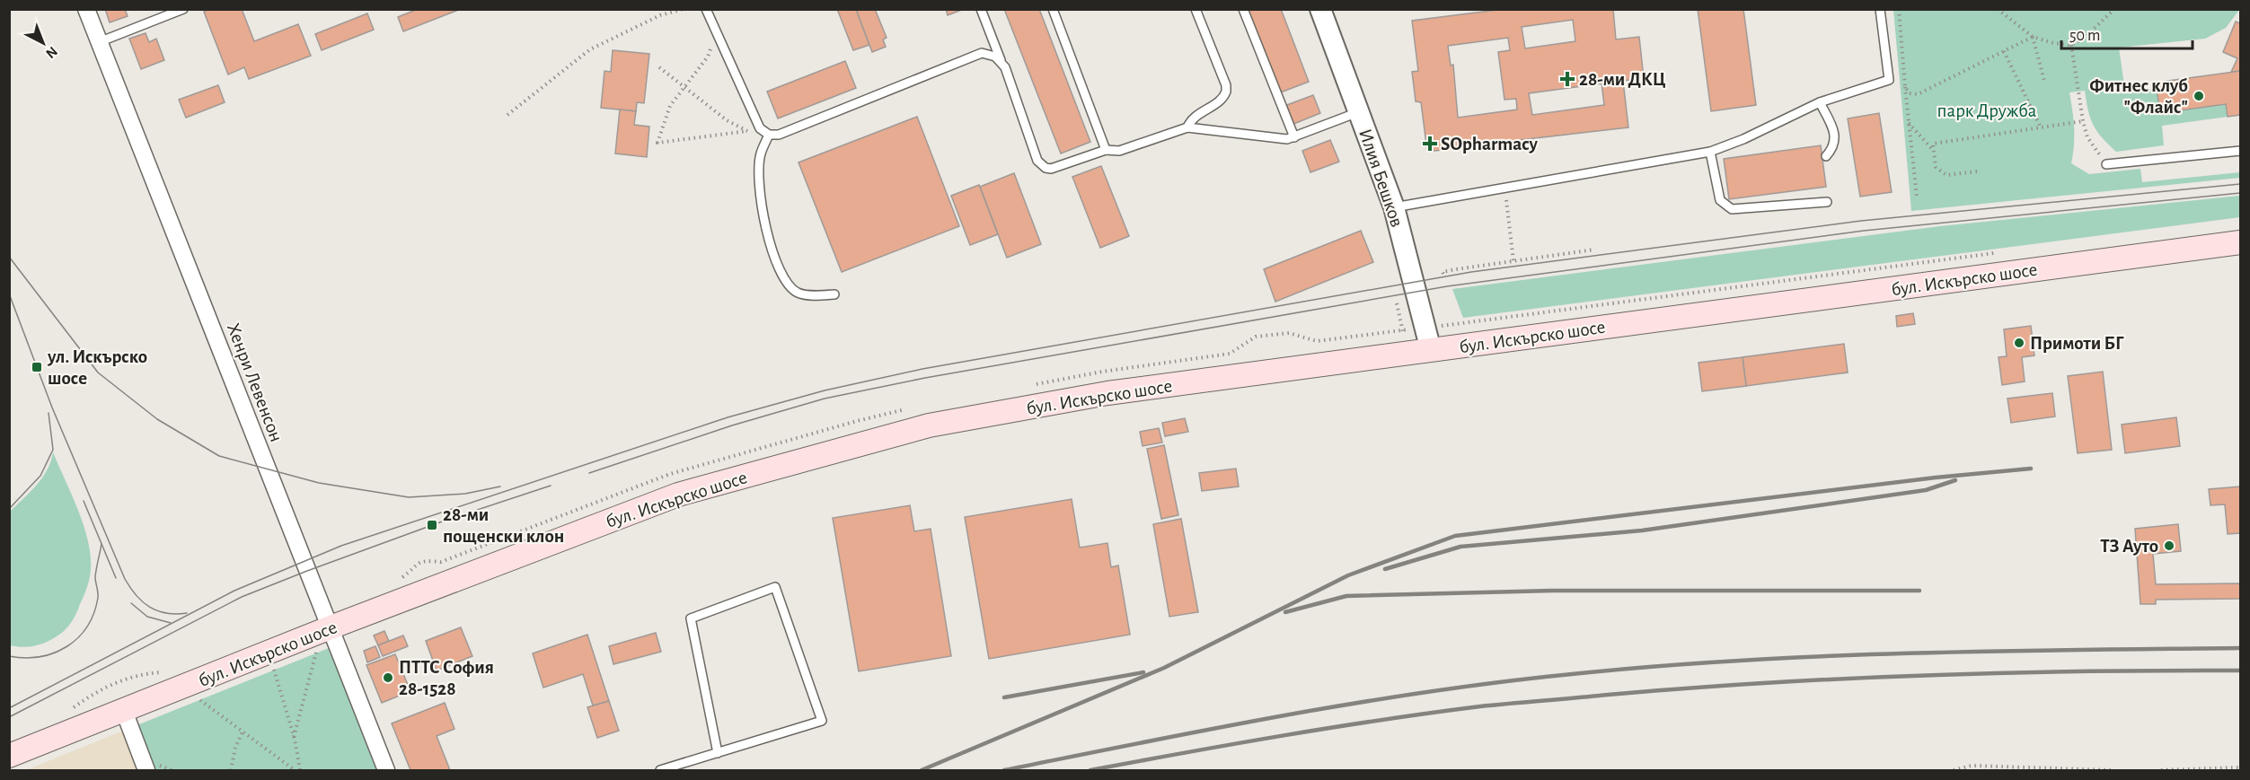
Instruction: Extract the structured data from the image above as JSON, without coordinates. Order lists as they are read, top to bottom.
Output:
{
  "streets": {
    "main road": ["бул. Искърско шосе"],
    "street": ["Илия Бешков", "Хенри Левенсон"]
  },
  "crossings": [
    ["Илия Бешков", "бул. Искърско шосе"],
    ["бул. Искърско шосе", "Хенри Левенсон"]
  ],
  "parks": ["парк Дружба"],
  "places": {
    "health": ["28-ми ДКЦ", "SOpharmacy"],
    "other": [
      "Фитнес клуб \"Флайс\"",
      "Примоти БГ",
      "ТЗ Ауто",
      "ПТТС София 28-1528"
    ],
    "transit": ["ул. Искърско шосе", "28-ми пощенски клон"]
  },
  "scale_bar": "50 m",
  "north": "bottom right"
}
